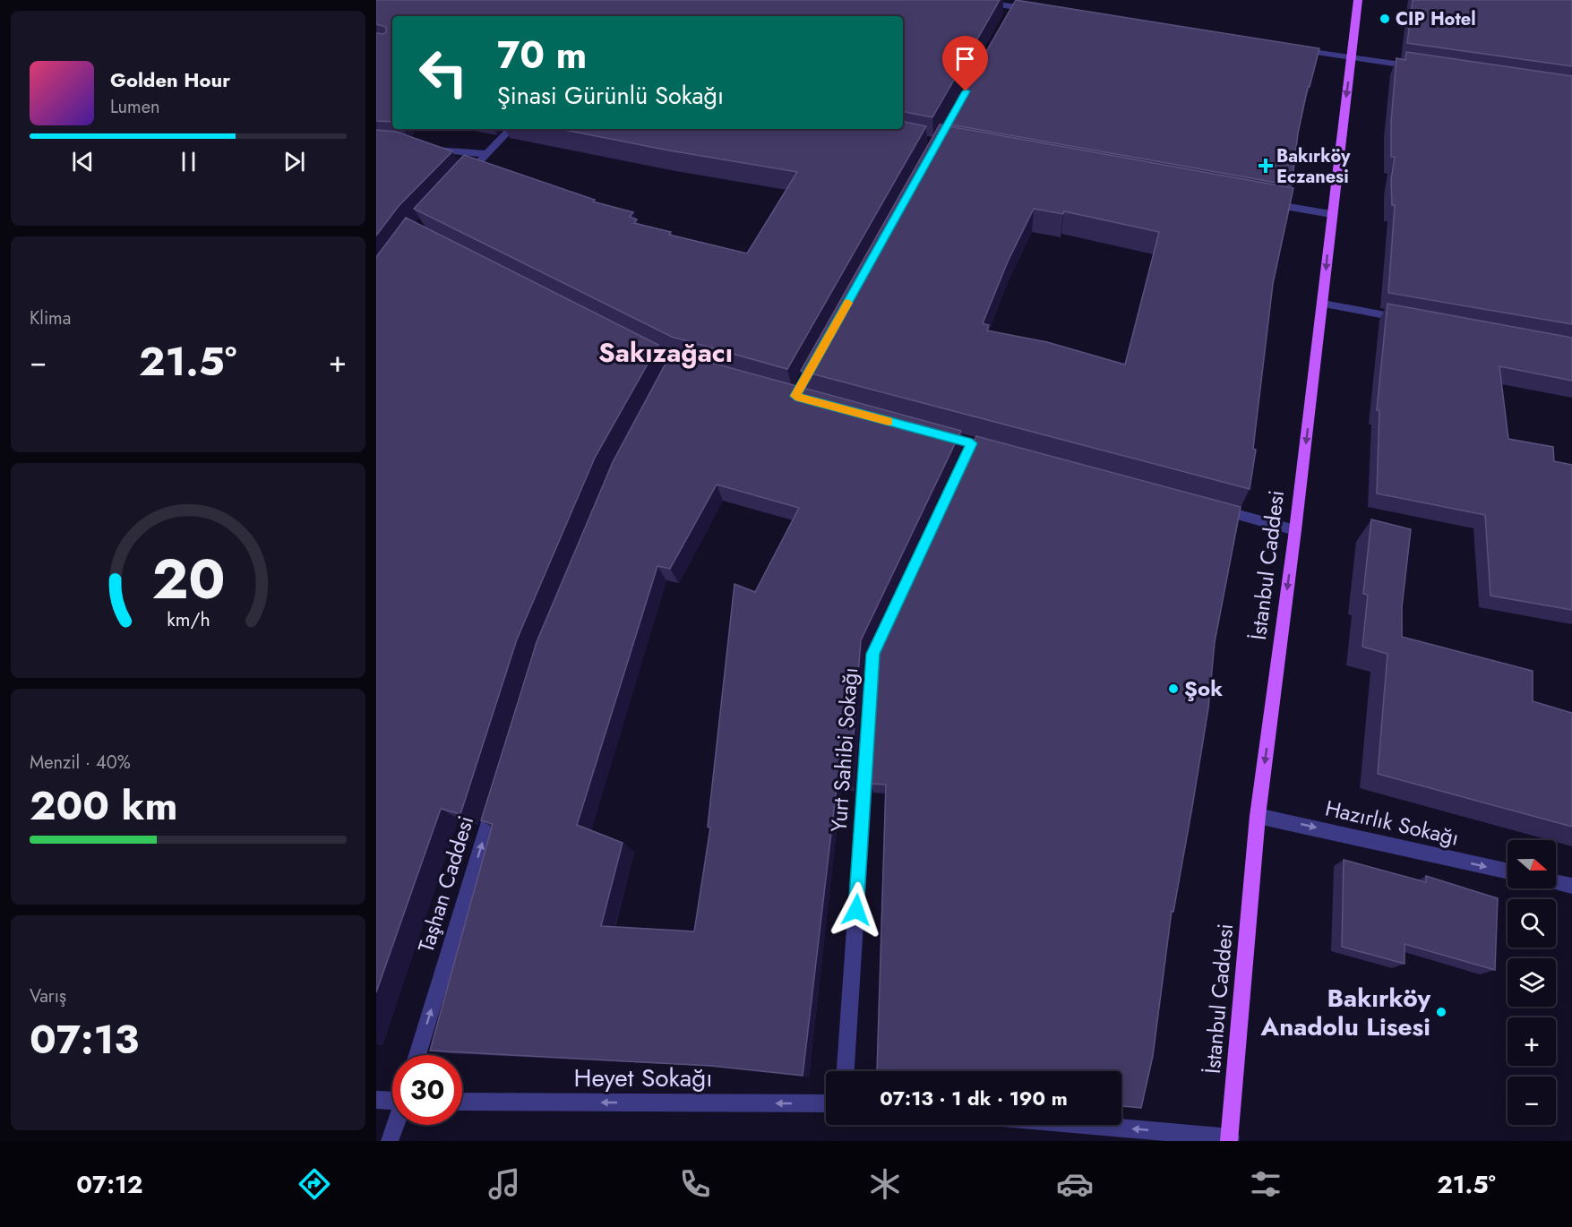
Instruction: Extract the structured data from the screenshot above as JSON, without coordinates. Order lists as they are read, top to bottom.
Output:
{
  "streets": {
    "main road": ["İstanbul Caddesi"],
    "street": [
      "Yurt Sahibi Sokağı",
      "Hazırlık Sokağı",
      "Taşhan Caddesi",
      "Heyet Sokağı"
    ]
  },
  "crossings": [
    ["İstanbul Caddesi", "Hazırlık Sokağı"]
  ],
  "one_way": [
    "İstanbul Caddesi",
    "Hazırlık Sokağı",
    "Taşhan Caddesi",
    "Heyet Sokağı"
  ],
  "districts": ["Sakızağacı"],
  "places": {
    "other": ["CIP Hotel", "Şok", "Bakırköy Anadolu Lisesi"],
    "health": ["Bakırköy Eczanesi"]
  },
  "north": "right",
  "page": {
    "turn": ["70 m", "Şinasi Gürünlü Sokağı"],
    "song": ["Golden Hour", "Lumen"],
    "tile": [
      "Klima",
      ["Menzil · 40%", "200 km"],
      ["Varış", "07:13"]
    ],
    "heat": ["−", "21.5°", "+"],
    "map_buttons": ["+", "−"],
    "limit": "30",
    "trip": "07:13 · 1 dk · 190 m",
    "tabs": ["07:12", "21.5°"],
    "gauge": ["20", "km/h"]
  }
}
